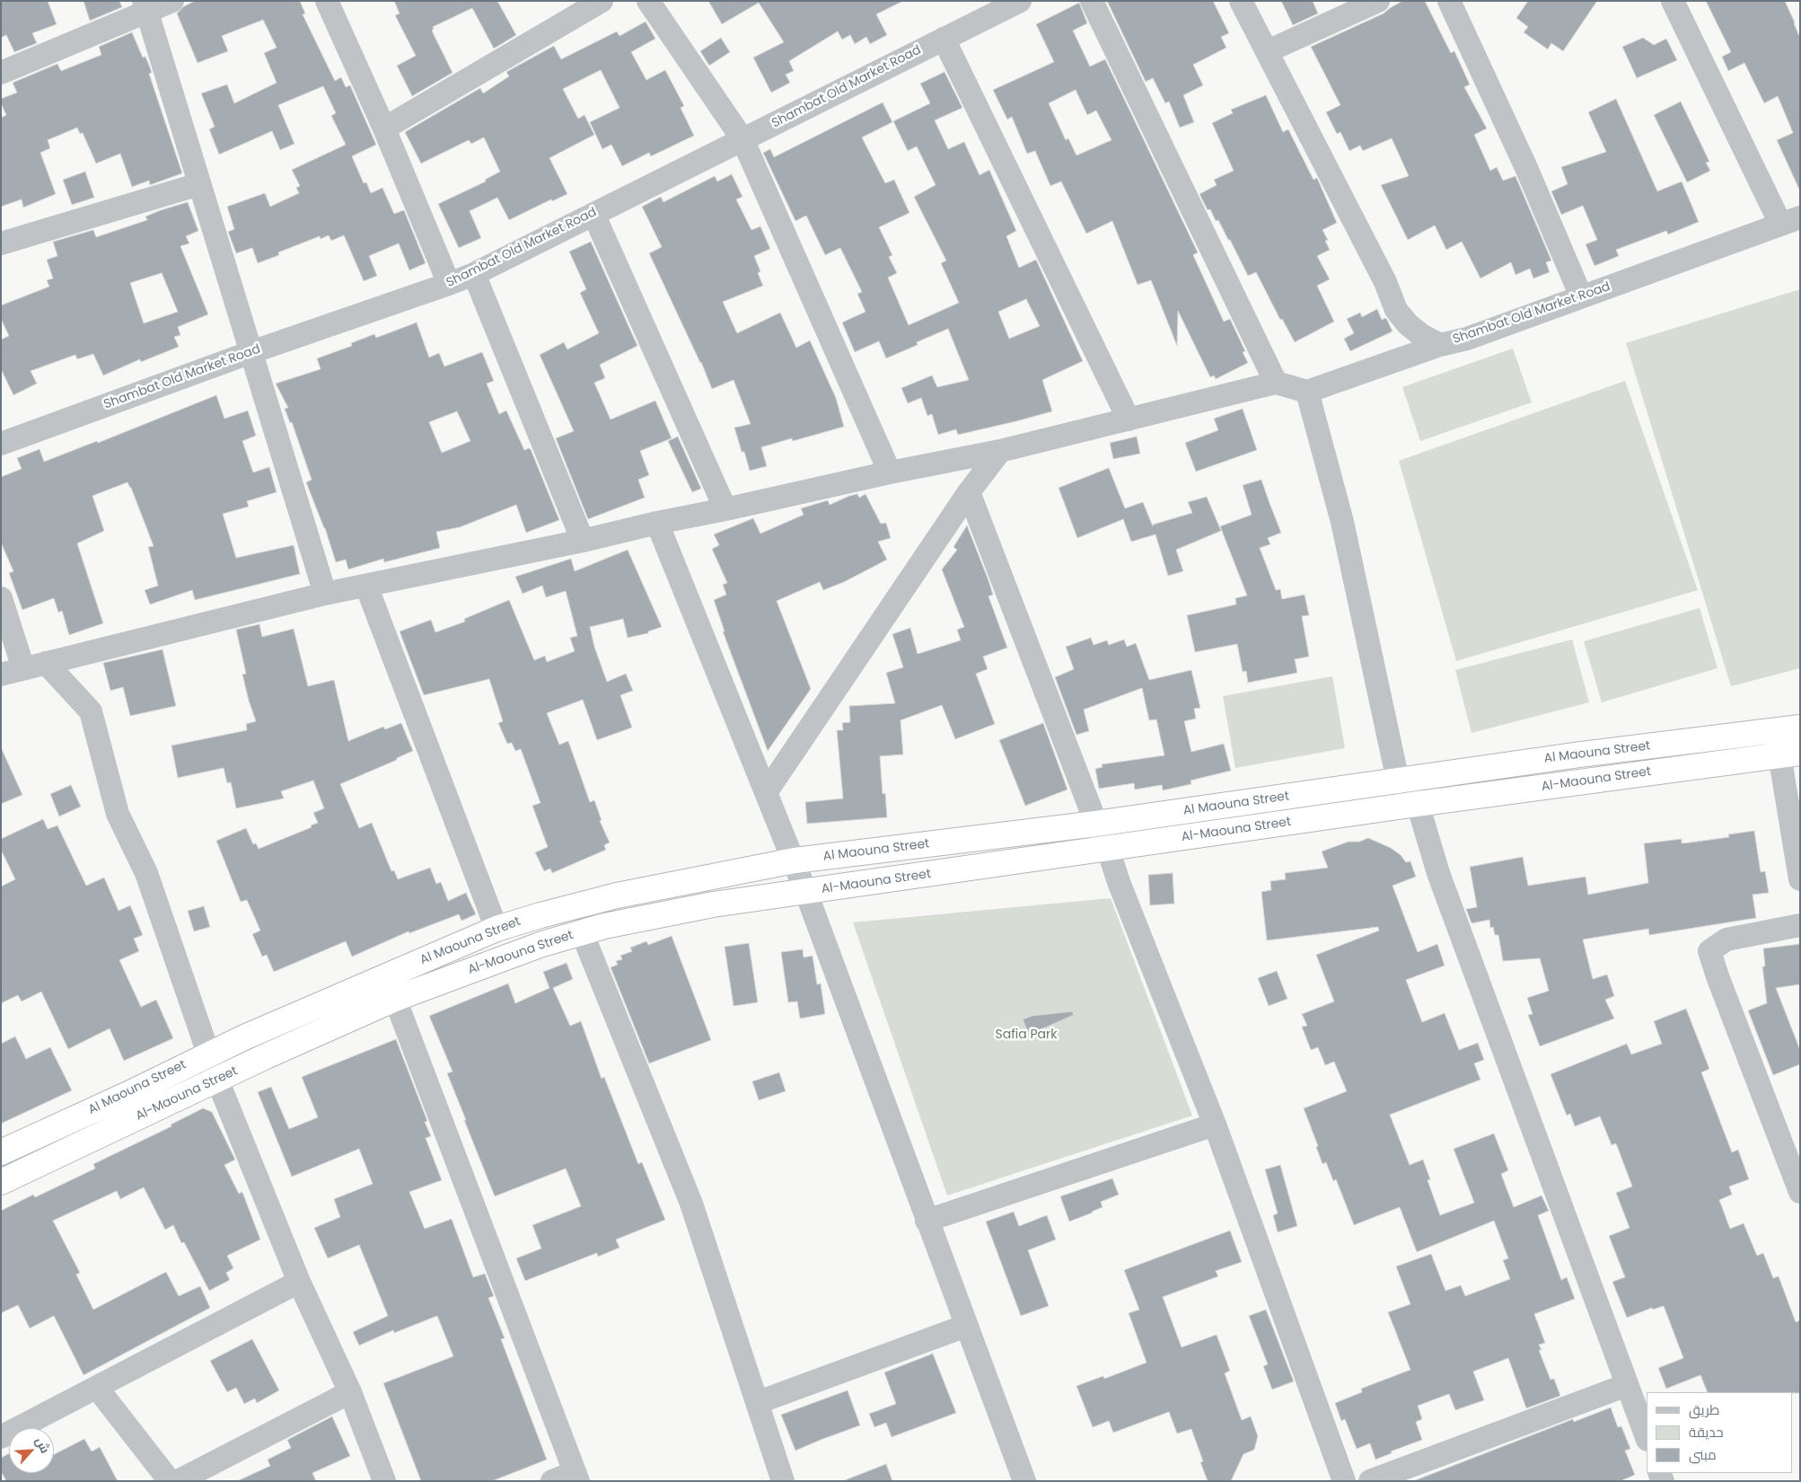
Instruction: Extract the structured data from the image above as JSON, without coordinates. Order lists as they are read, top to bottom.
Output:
{
  "streets": {
    "highway": ["Al Maouna Street", "Al-Maouna Street"],
    "street": ["Shambat Old Market Road"]
  },
  "parks": ["Safia Park"],
  "legend": ["طريق", "حديقة", "مبنى"],
  "north": "top right"
}
